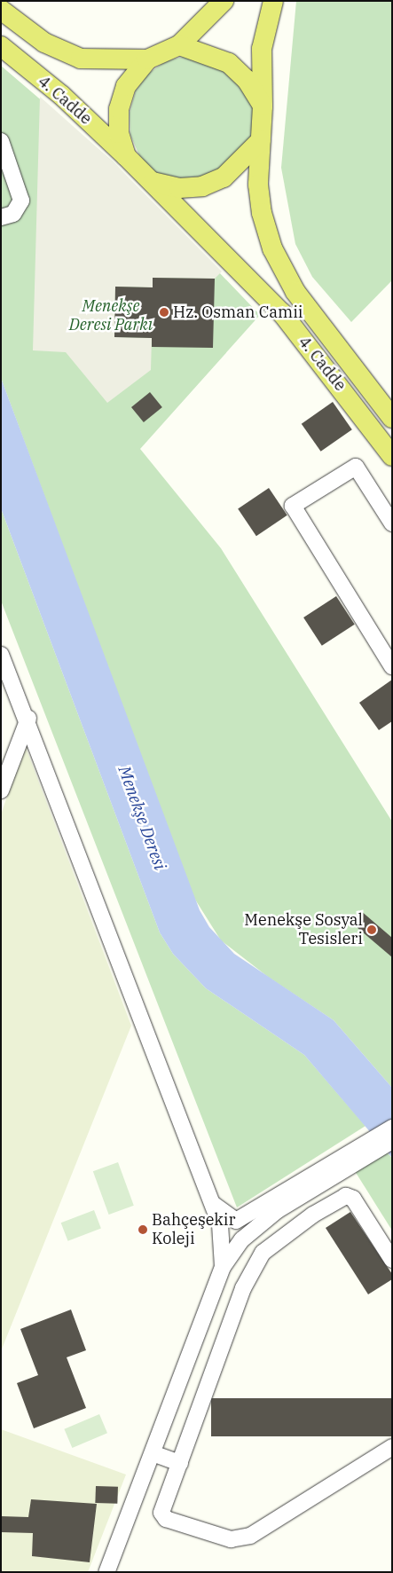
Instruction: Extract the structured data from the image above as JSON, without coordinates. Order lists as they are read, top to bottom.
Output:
{
  "streets": {
    "main road": ["4. Cadde"]
  },
  "water": ["Menekşe Deresi"],
  "parks": ["Menekşe Deresi Parkı"],
  "places": ["Hz. Osman Camii", "Menekşe Sosyal Tesisleri", "Bahçeşekir Koleji"]
}
